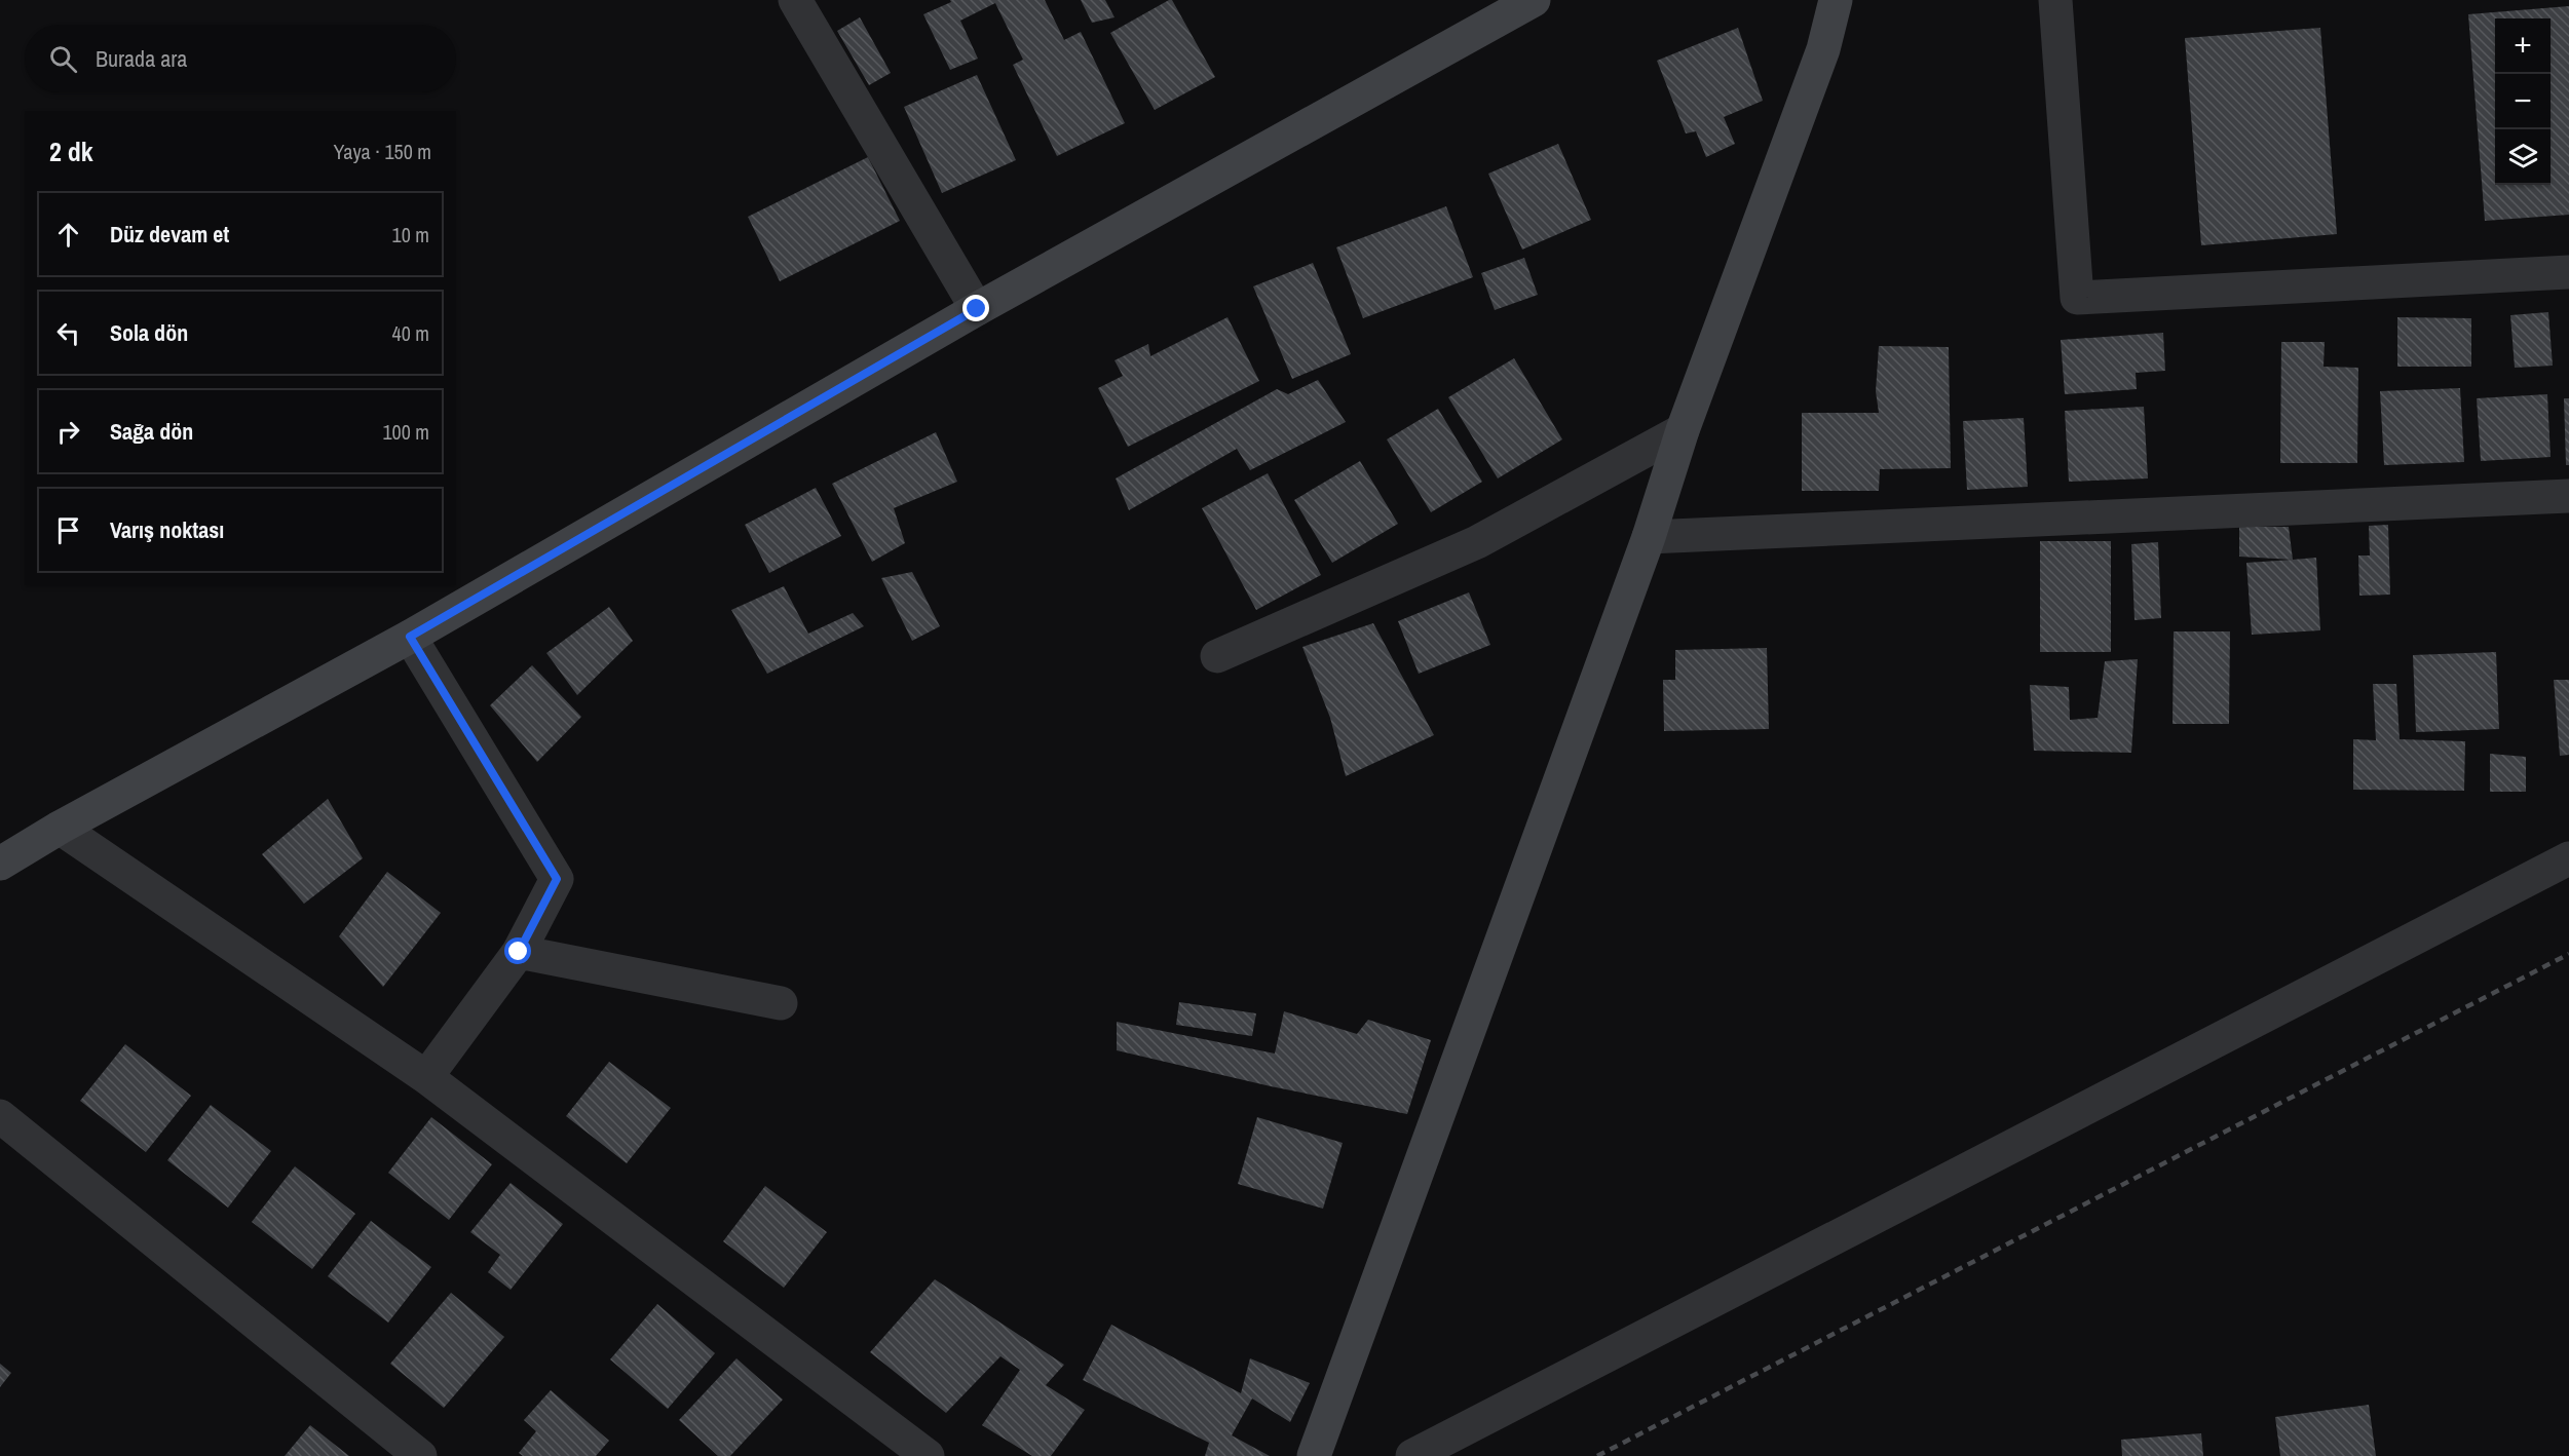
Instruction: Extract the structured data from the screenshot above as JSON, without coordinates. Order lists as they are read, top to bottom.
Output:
{
  "page": {
    "map_buttons": ["+", "−"],
    "search": "Burada ara",
    "heading": ["2 dk", "Yaya · 150 m"],
    "list": [
      ["Düz devam et", "10 m"],
      ["Sola dön", "40 m"],
      ["Sağa dön", "100 m"],
      "Varış noktası"
    ]
  }
}
